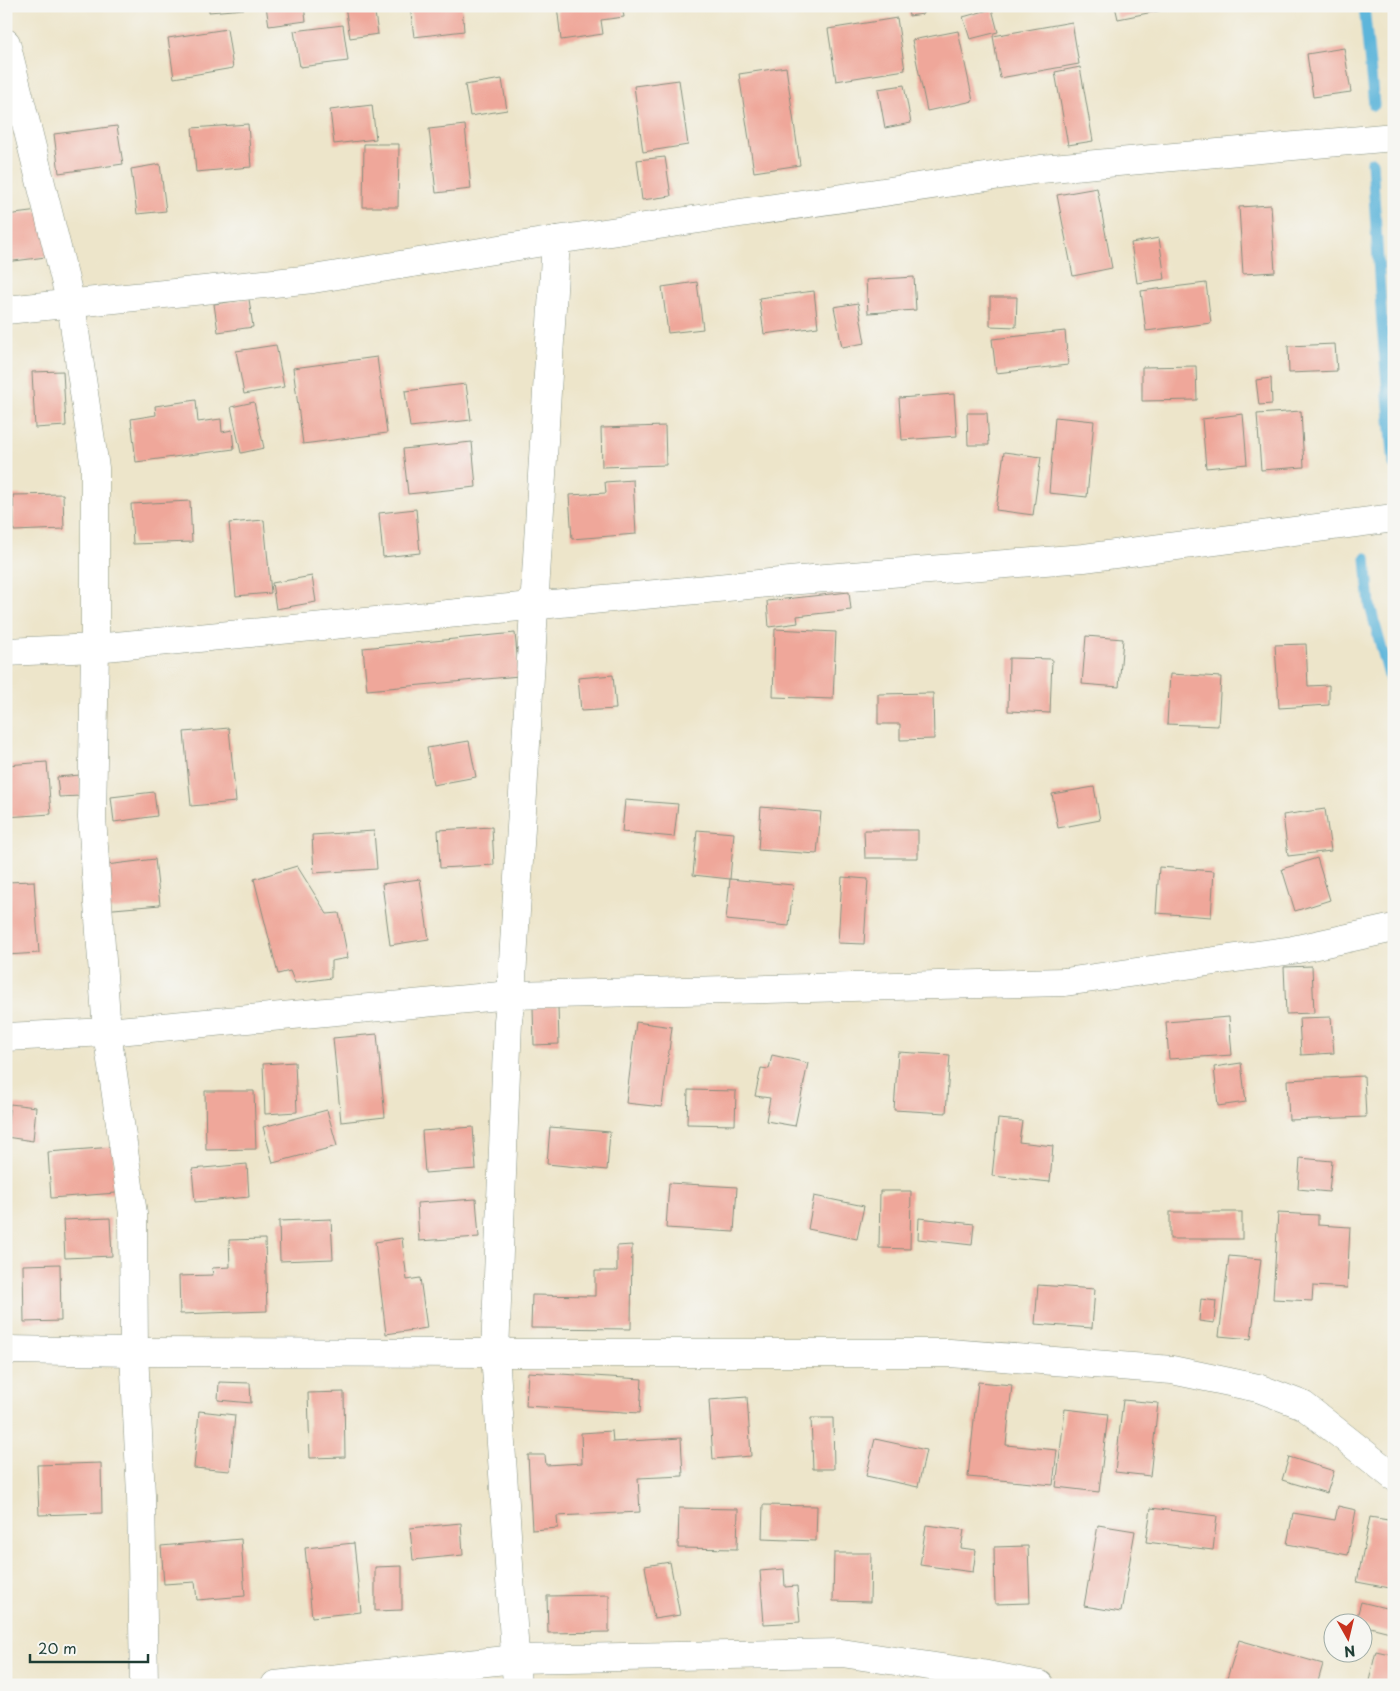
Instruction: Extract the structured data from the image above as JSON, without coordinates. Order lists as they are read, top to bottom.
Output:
{
  "scale_bar": "20 m",
  "north": "bottom"
}
